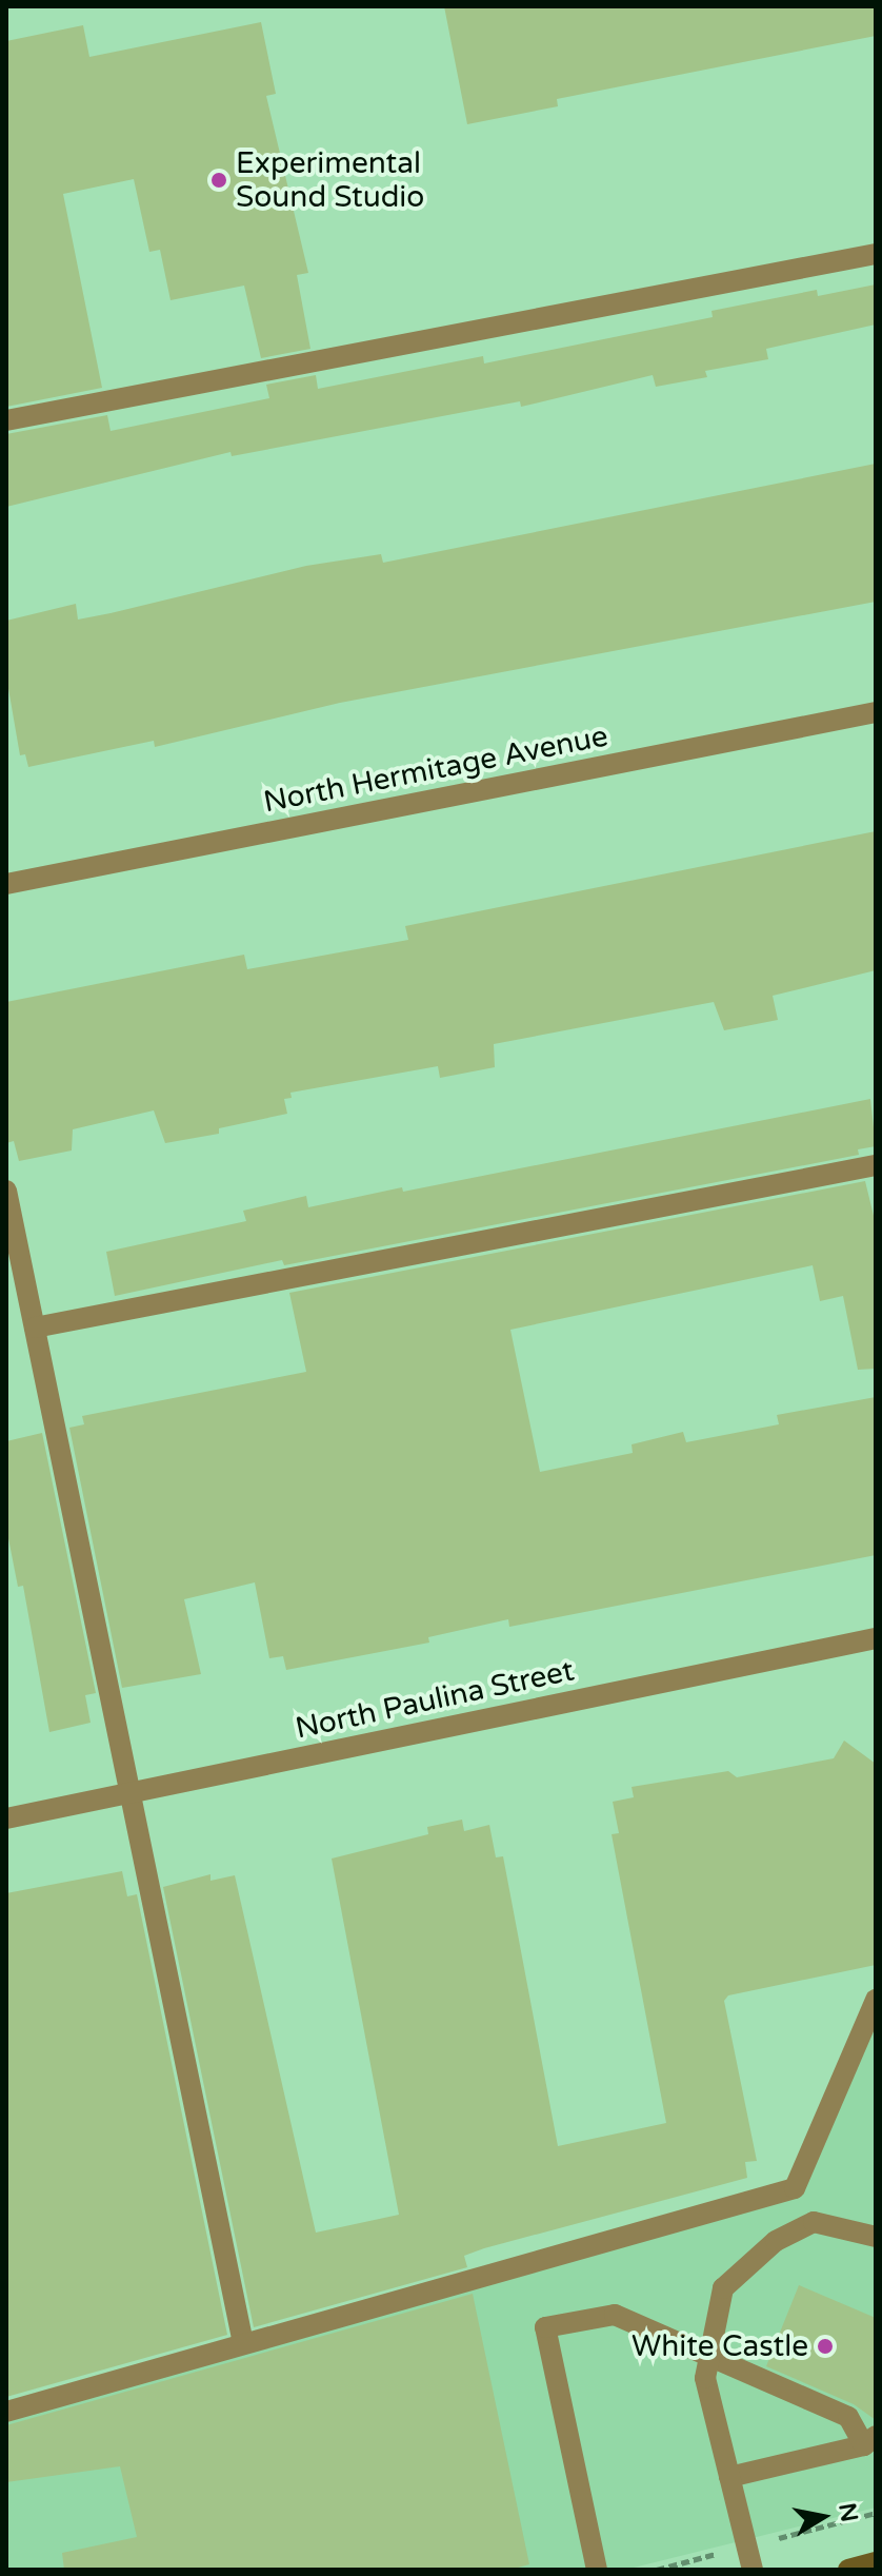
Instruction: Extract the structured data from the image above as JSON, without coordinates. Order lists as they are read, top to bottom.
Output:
{
  "streets": {
    "street": ["North Hermitage Avenue", "North Paulina Street"]
  },
  "places": ["Experimental Sound Studio", "White Castle"],
  "north": "right"
}
